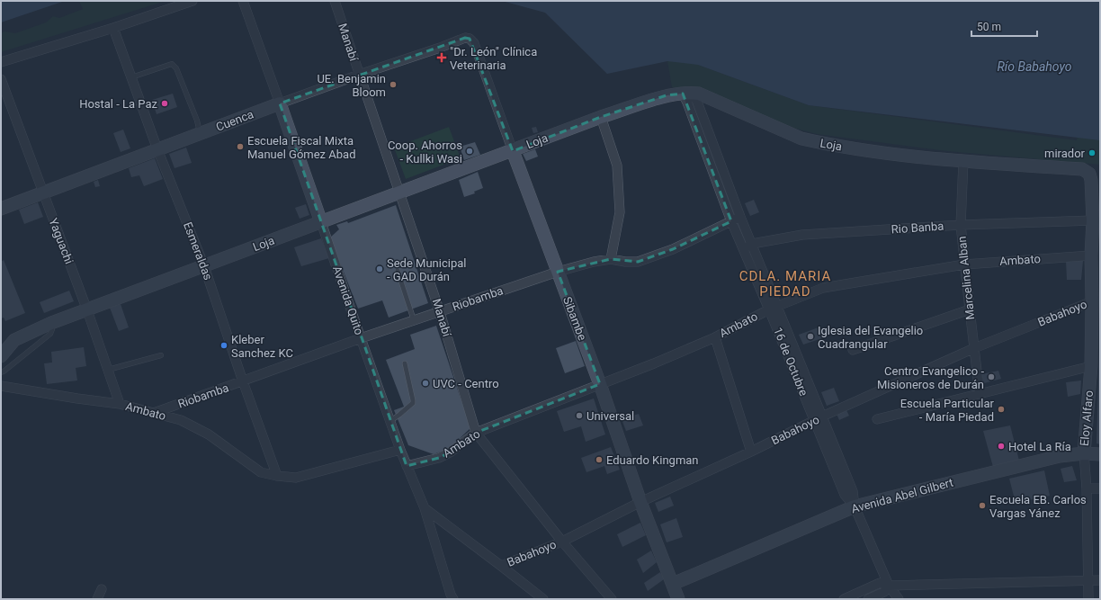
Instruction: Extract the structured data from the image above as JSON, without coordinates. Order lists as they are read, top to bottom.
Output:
{
  "streets": {
    "street": [
      "Manabí",
      "Cuenca",
      "Loja",
      "Rio Banba",
      "Yaguachi",
      "Esmeraldas",
      "Ambato",
      "Marcelina Alban",
      "Riobamba",
      "Avenida Quito",
      "Babahoyo",
      "Sibambe",
      "16 de Octubre",
      "Eloy Alfaro",
      "Avenida Abel Gilbert"
    ]
  },
  "crossings": [
    ["Manabí", "Cuenca"],
    ["Manabí", "Loja"],
    ["Manabí", "Ambato"],
    ["Manabí", "Riobamba"],
    ["Manabí", "Babahoyo"],
    ["Cuenca", "Yaguachi"],
    ["Cuenca", "Esmeraldas"],
    ["Cuenca", "Avenida Quito"],
    ["Cuenca", "Sibambe"],
    ["Loja", "Yaguachi"],
    ["Loja", "Esmeraldas"],
    ["Loja", "Marcelina Alban"],
    ["Loja", "Avenida Quito"],
    ["Loja", "Sibambe"],
    ["Loja", "16 de Octubre"],
    ["Loja", "Eloy Alfaro"],
    ["Rio Banba", "Marcelina Alban"],
    ["Rio Banba", "16 de Octubre"],
    ["Rio Banba", "Eloy Alfaro"],
    ["Yaguachi", "Ambato"],
    ["Esmeraldas", "Ambato"],
    ["Esmeraldas", "Riobamba"],
    ["Ambato", "Marcelina Alban"],
    ["Ambato", "Riobamba"],
    ["Ambato", "Avenida Quito"],
    ["Ambato", "Sibambe"],
    ["Ambato", "16 de Octubre"],
    ["Ambato", "Eloy Alfaro"],
    ["Marcelina Alban", "Babahoyo"],
    ["Riobamba", "Avenida Quito"],
    ["Riobamba", "Sibambe"],
    ["Riobamba", "16 de Octubre"],
    ["Babahoyo", "Sibambe"],
    ["Babahoyo", "16 de Octubre"],
    ["Babahoyo", "Eloy Alfaro"],
    ["Sibambe", "Avenida Abel Gilbert"],
    ["16 de Octubre", "Avenida Abel Gilbert"],
    ["Eloy Alfaro", "Avenida Abel Gilbert"]
  ],
  "districts": ["CDLA. MARIA PIEDAD"],
  "water": ["Río Babahoyo"],
  "places": {
    "health": ["\"Dr. León\" Clínica Veterinaria"],
    "other": [
      "UE. Benjamin Bloom",
      "Hostal - La Paz",
      "Escuela Fiscal Mixta Manuel Gómez Abad",
      "Coop. Ahorros - Kullki Wasi",
      "mirador",
      "Sede Municipal - GAD Durán",
      "Iglesia del Evangelio Cuadrangular",
      "Kleber Sanchez KC",
      "Centro Evangelico - Misioneros de Durán",
      "UVC - Centro",
      "Escuela Particular - María Piedad",
      "Universal",
      "Hotel La Ría",
      "Eduardo Kingman",
      "Escuela EB. Carlos Vargas Yánez"
    ]
  },
  "scale_bar": "50 m"
}
